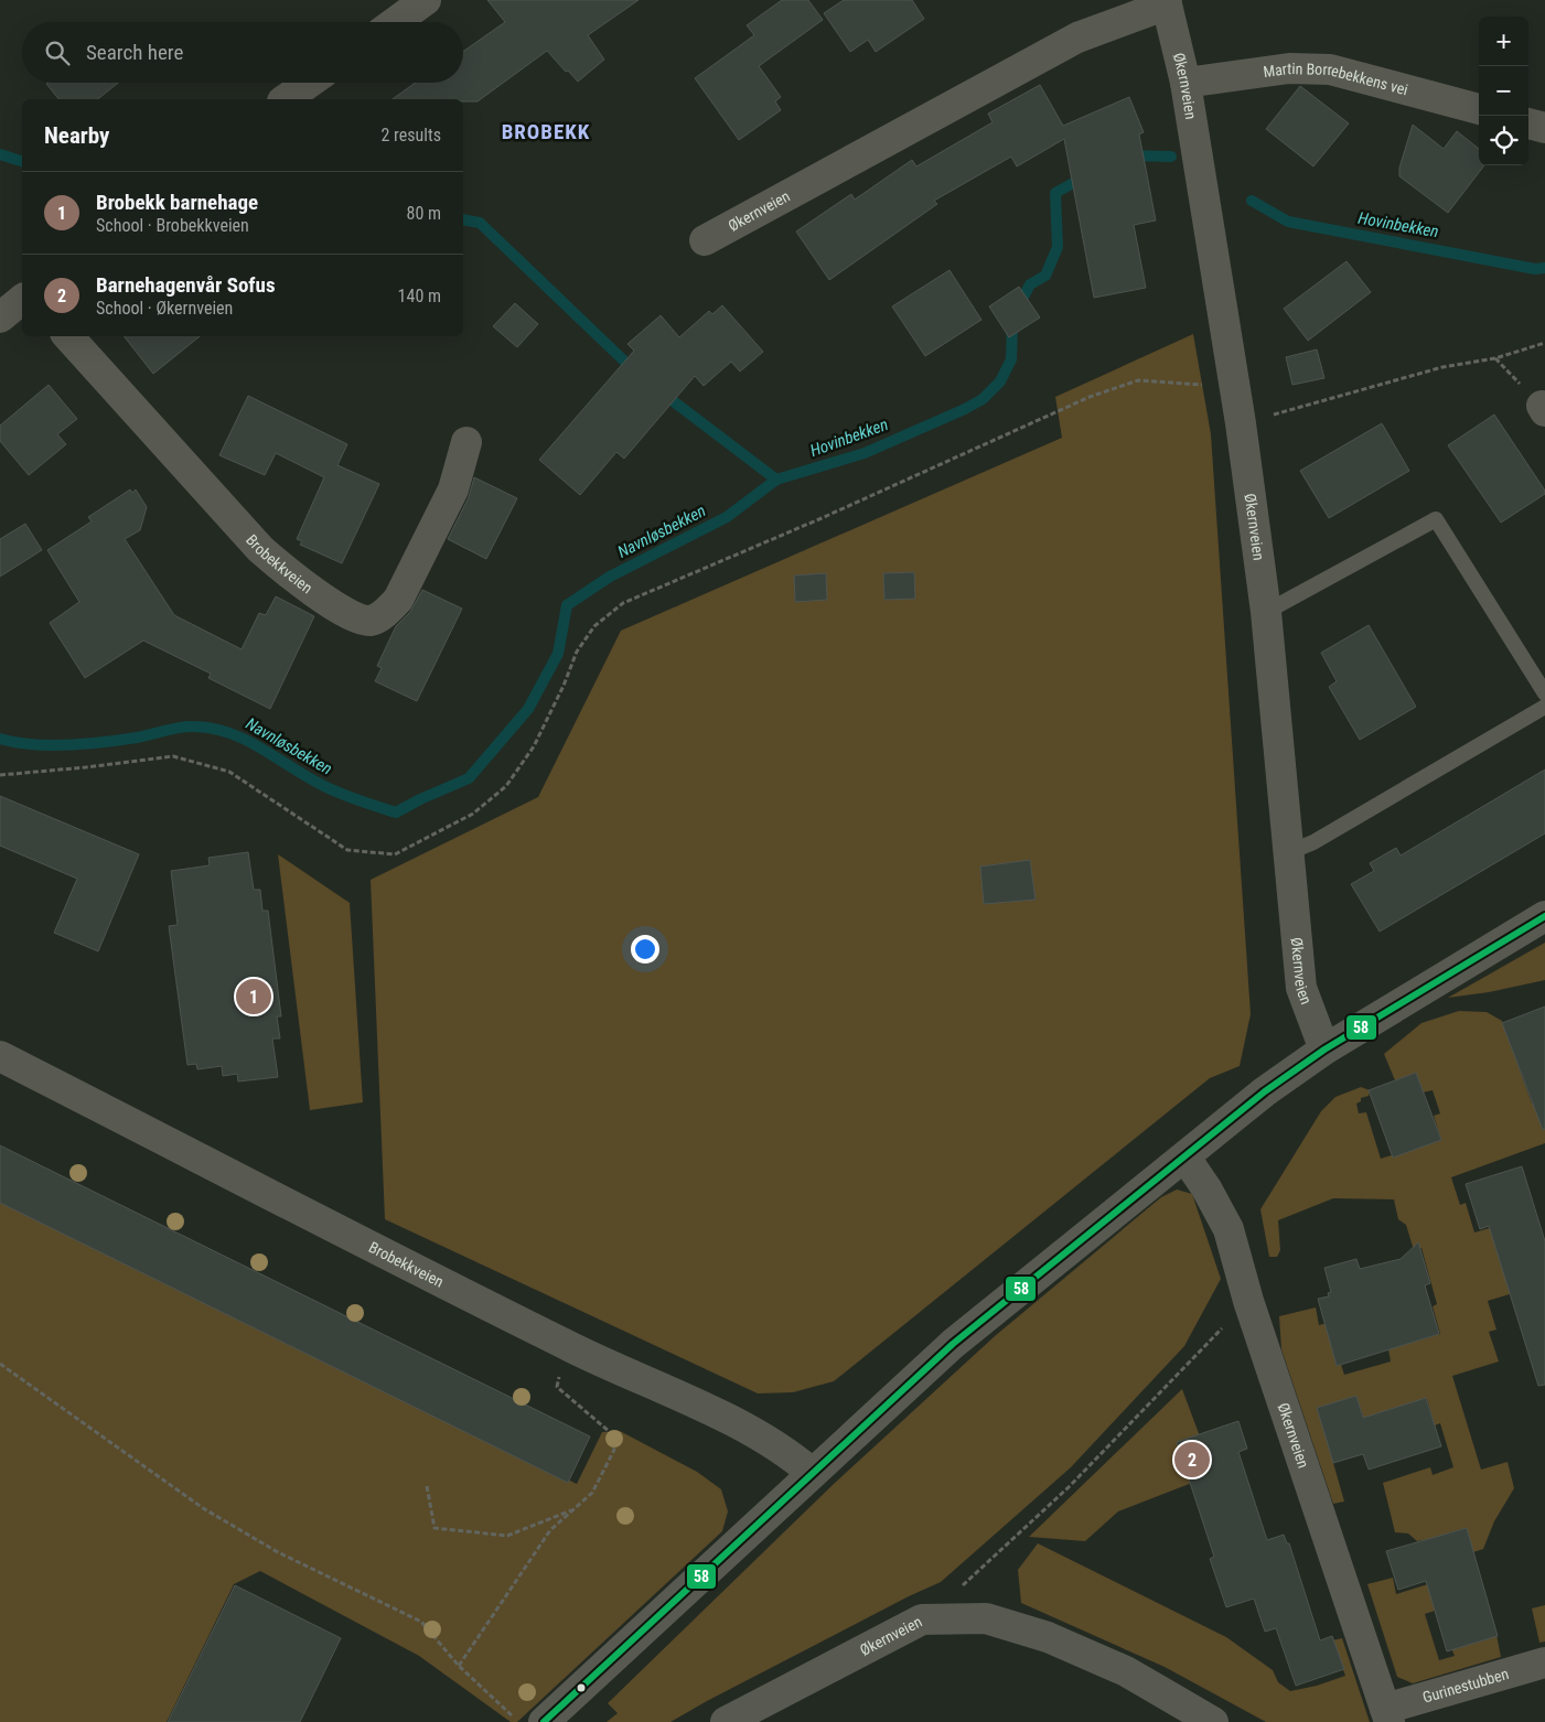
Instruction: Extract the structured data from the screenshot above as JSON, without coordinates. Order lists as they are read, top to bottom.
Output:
{
  "streets": {
    "street": [
      "Martin Borrebekkens vei",
      "Økernveien",
      "Brobekkveien",
      "Gurinestubben"
    ]
  },
  "crossings": [
    ["Martin Borrebekkens vei", "Økernveien"],
    ["Økernveien", "Gurinestubben"]
  ],
  "districts": ["BROBEKK"],
  "water": ["Hovinbekken", "Navnløsbekken"],
  "lines": ["transit line 58"],
  "page": {
    "map_buttons": ["+", "−"],
    "search": "Search here",
    "heading": ["Nearby", "2 results"],
    "list": [
      {
        "mark": "1",
        "name": "Brobekk barnehage",
        "note": "School · Brobekkveien",
        "value": "80 m"
      },
      {
        "mark": "2",
        "name": "Barnehagenvår Sofus",
        "note": "School · Økernveien",
        "value": "140 m"
      }
    ],
    "pins": ["1", "2"]
  }
}
